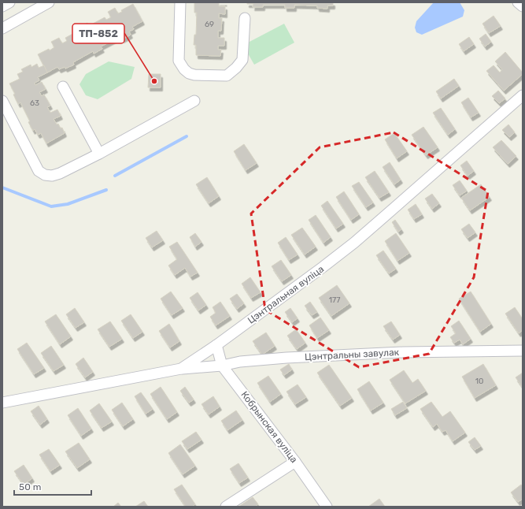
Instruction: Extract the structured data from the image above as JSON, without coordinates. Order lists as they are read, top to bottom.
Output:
{
  "streets": {
    "street": ["Цэнтральная вуліца", "Цэнтральны завулак", "Кобрынская вуліца"]
  },
  "crossings": [
    ["Цэнтральная вуліца", "Цэнтральны завулак"],
    ["Цэнтральная вуліца", "Кобрынская вуліца"],
    ["Цэнтральны завулак", "Кобрынская вуліца"]
  ],
  "places": ["ТП-852"],
  "house_numbers": [
    "69",
    "63",
    "177",
    "10"
  ],
  "scale_bar": "50 m"
}
